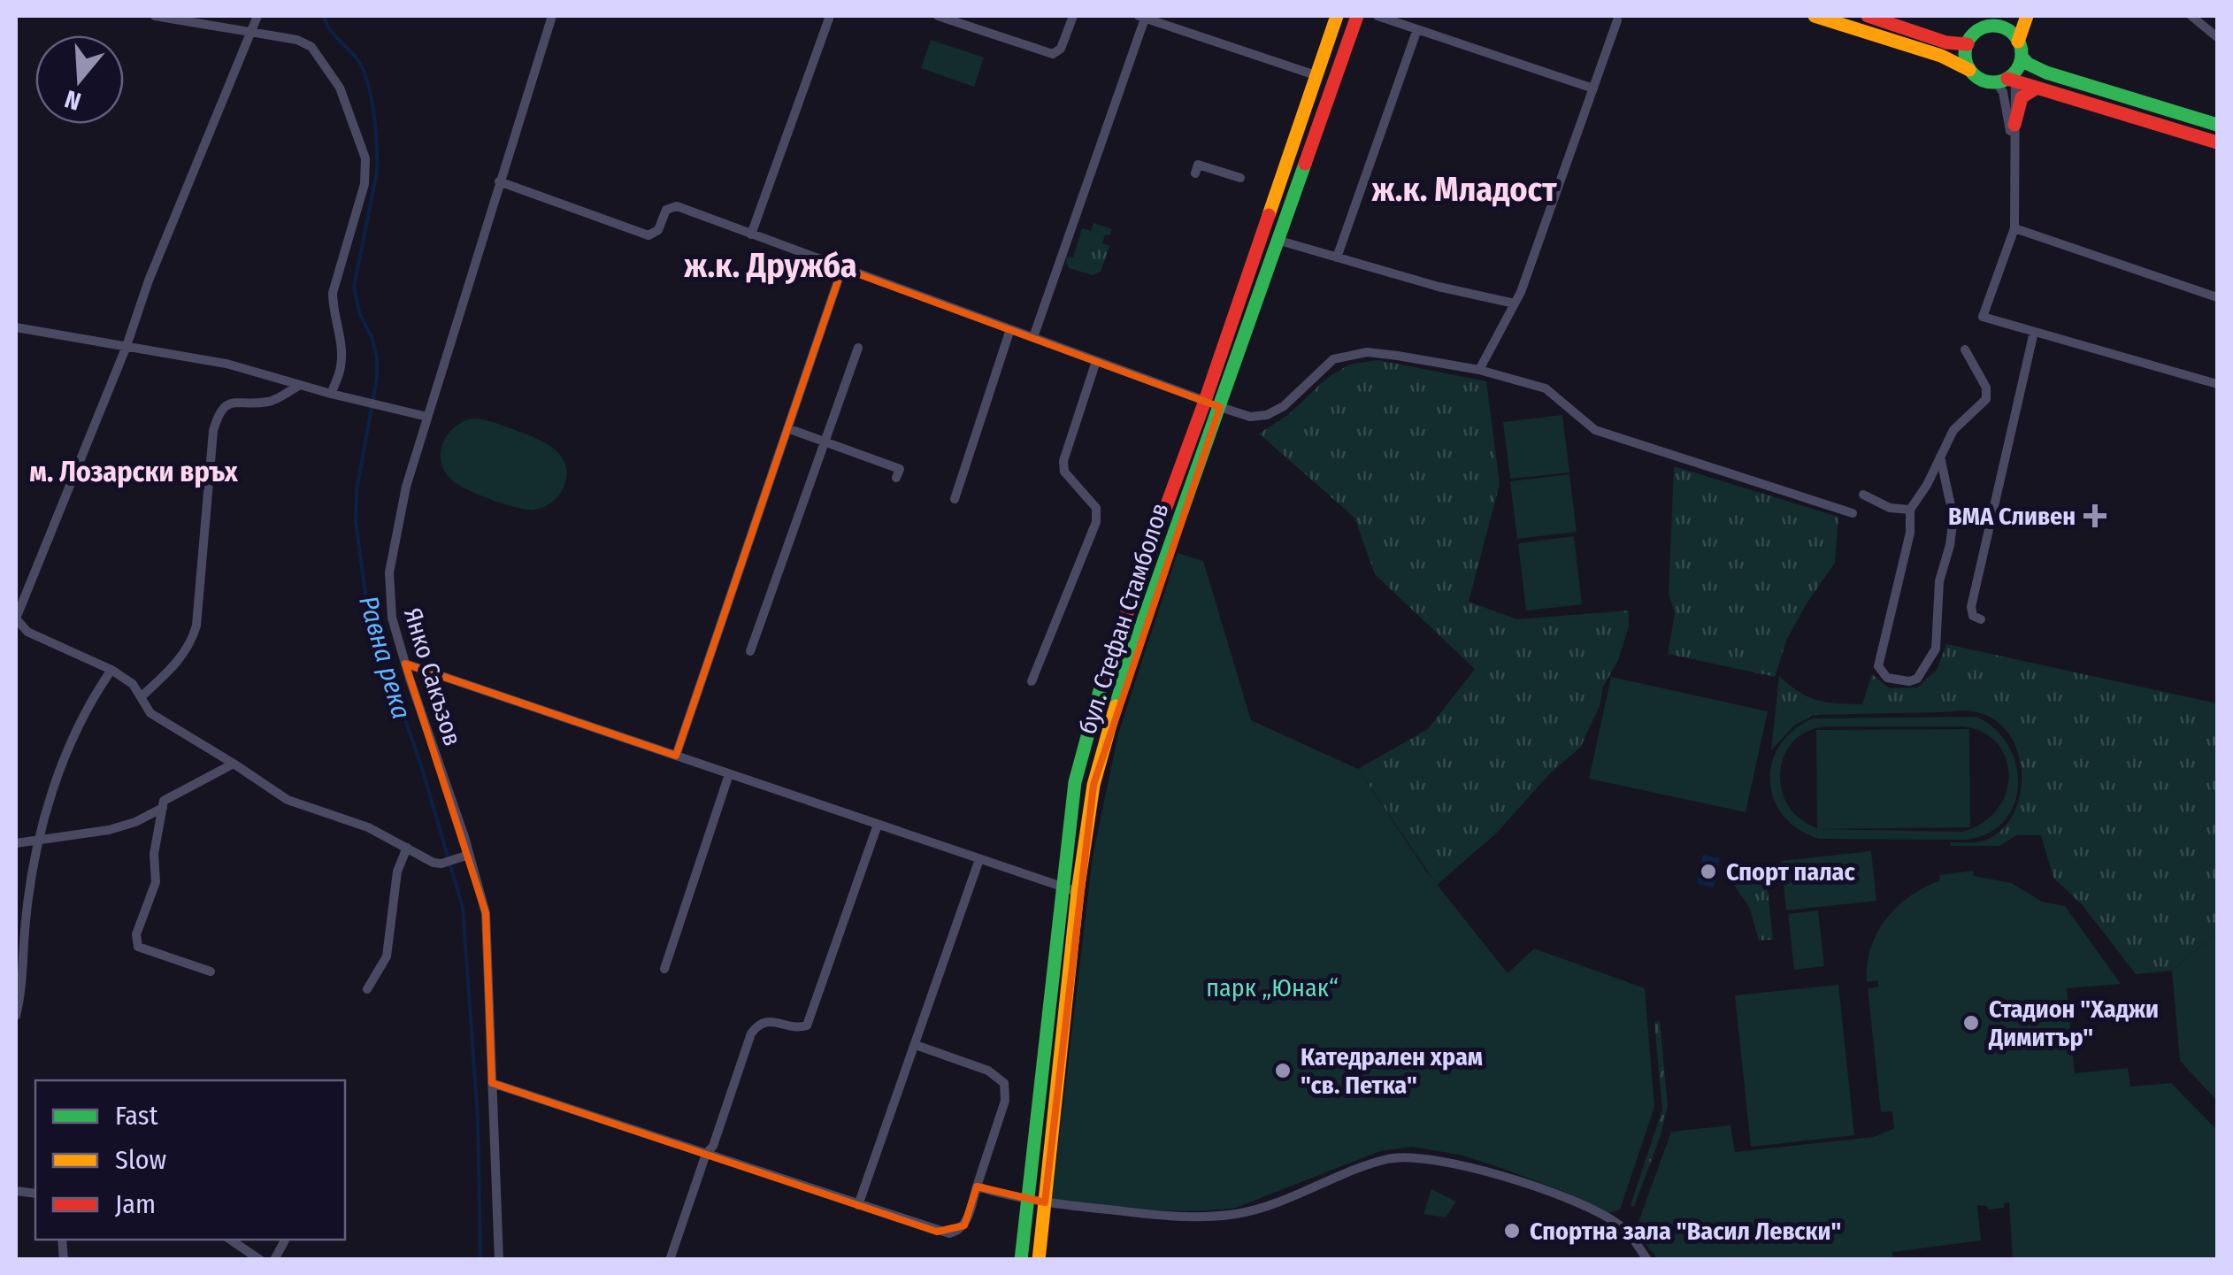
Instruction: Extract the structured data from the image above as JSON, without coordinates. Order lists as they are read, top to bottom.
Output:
{
  "streets": {
    "main road": ["бул. Стефан Стамболов"],
    "street": ["Янко Сакъзов"]
  },
  "districts": ["ж.к. Младост", "ж.к. Дружба", "м. Лозарски връх"],
  "water": ["Равна река"],
  "parks": ["парк „Юнак“"],
  "places": {
    "health": ["ВМА Сливен"],
    "other": [
      "Спорт палас",
      "Стадион \"Хаджи Димитър\"",
      "Катедрален храм \"св. Петка\"",
      "Спортна зала \"Васил Левски\""
    ]
  },
  "legend": ["Fast", "Slow", "Jam"],
  "north": "bottom"
}
